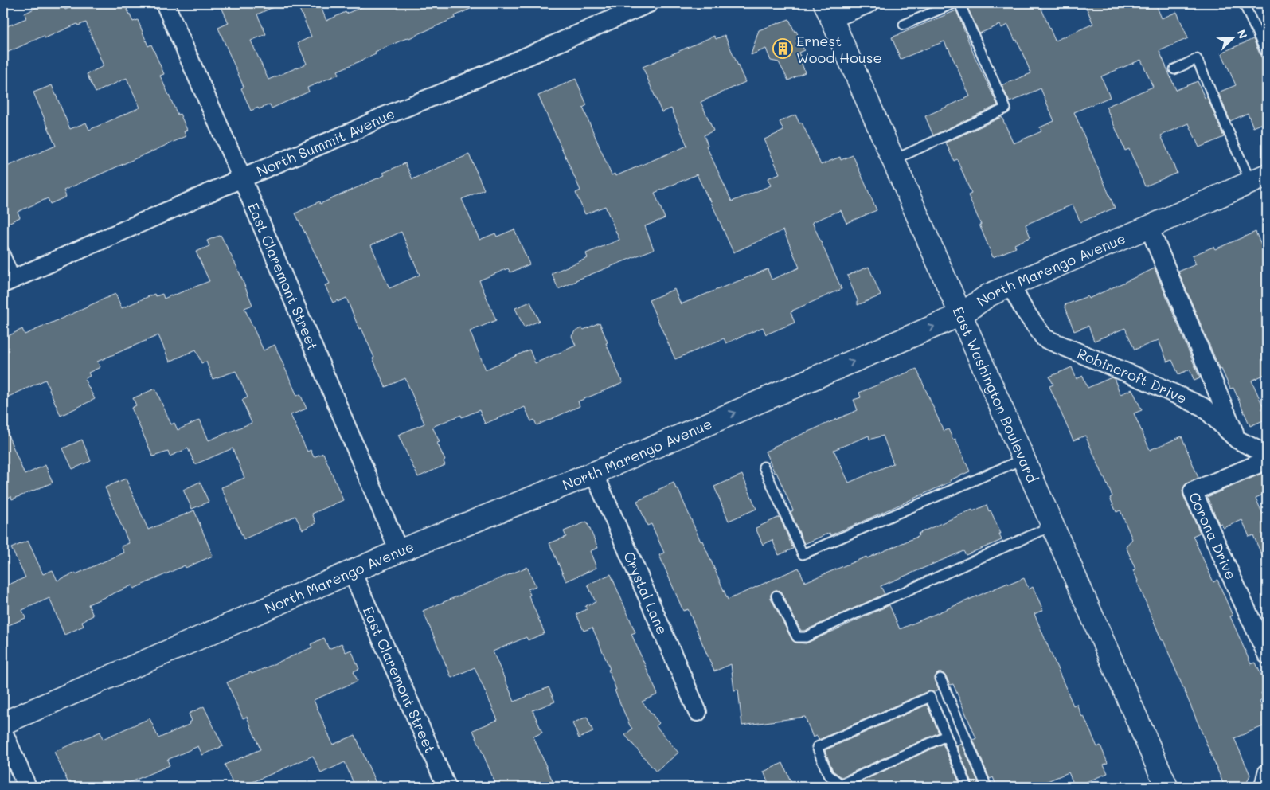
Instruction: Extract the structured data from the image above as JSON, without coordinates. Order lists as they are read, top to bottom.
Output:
{
  "streets": {
    "street": [
      "North Summit Avenue",
      "North Marengo Avenue",
      "East Claremont Street",
      "Robincroft Drive",
      "East Washington Boulevard",
      "Corona Drive",
      "Crystal Lane"
    ]
  },
  "crossings": [
    ["North Summit Avenue", "East Claremont Street"],
    ["North Marengo Avenue", "East Claremont Street"],
    ["North Marengo Avenue", "Robincroft Drive"],
    ["North Marengo Avenue", "East Washington Boulevard"],
    ["North Marengo Avenue", "Crystal Lane"]
  ],
  "places": {
    "building": ["Ernest Wood House"]
  },
  "north": "top right"
}
